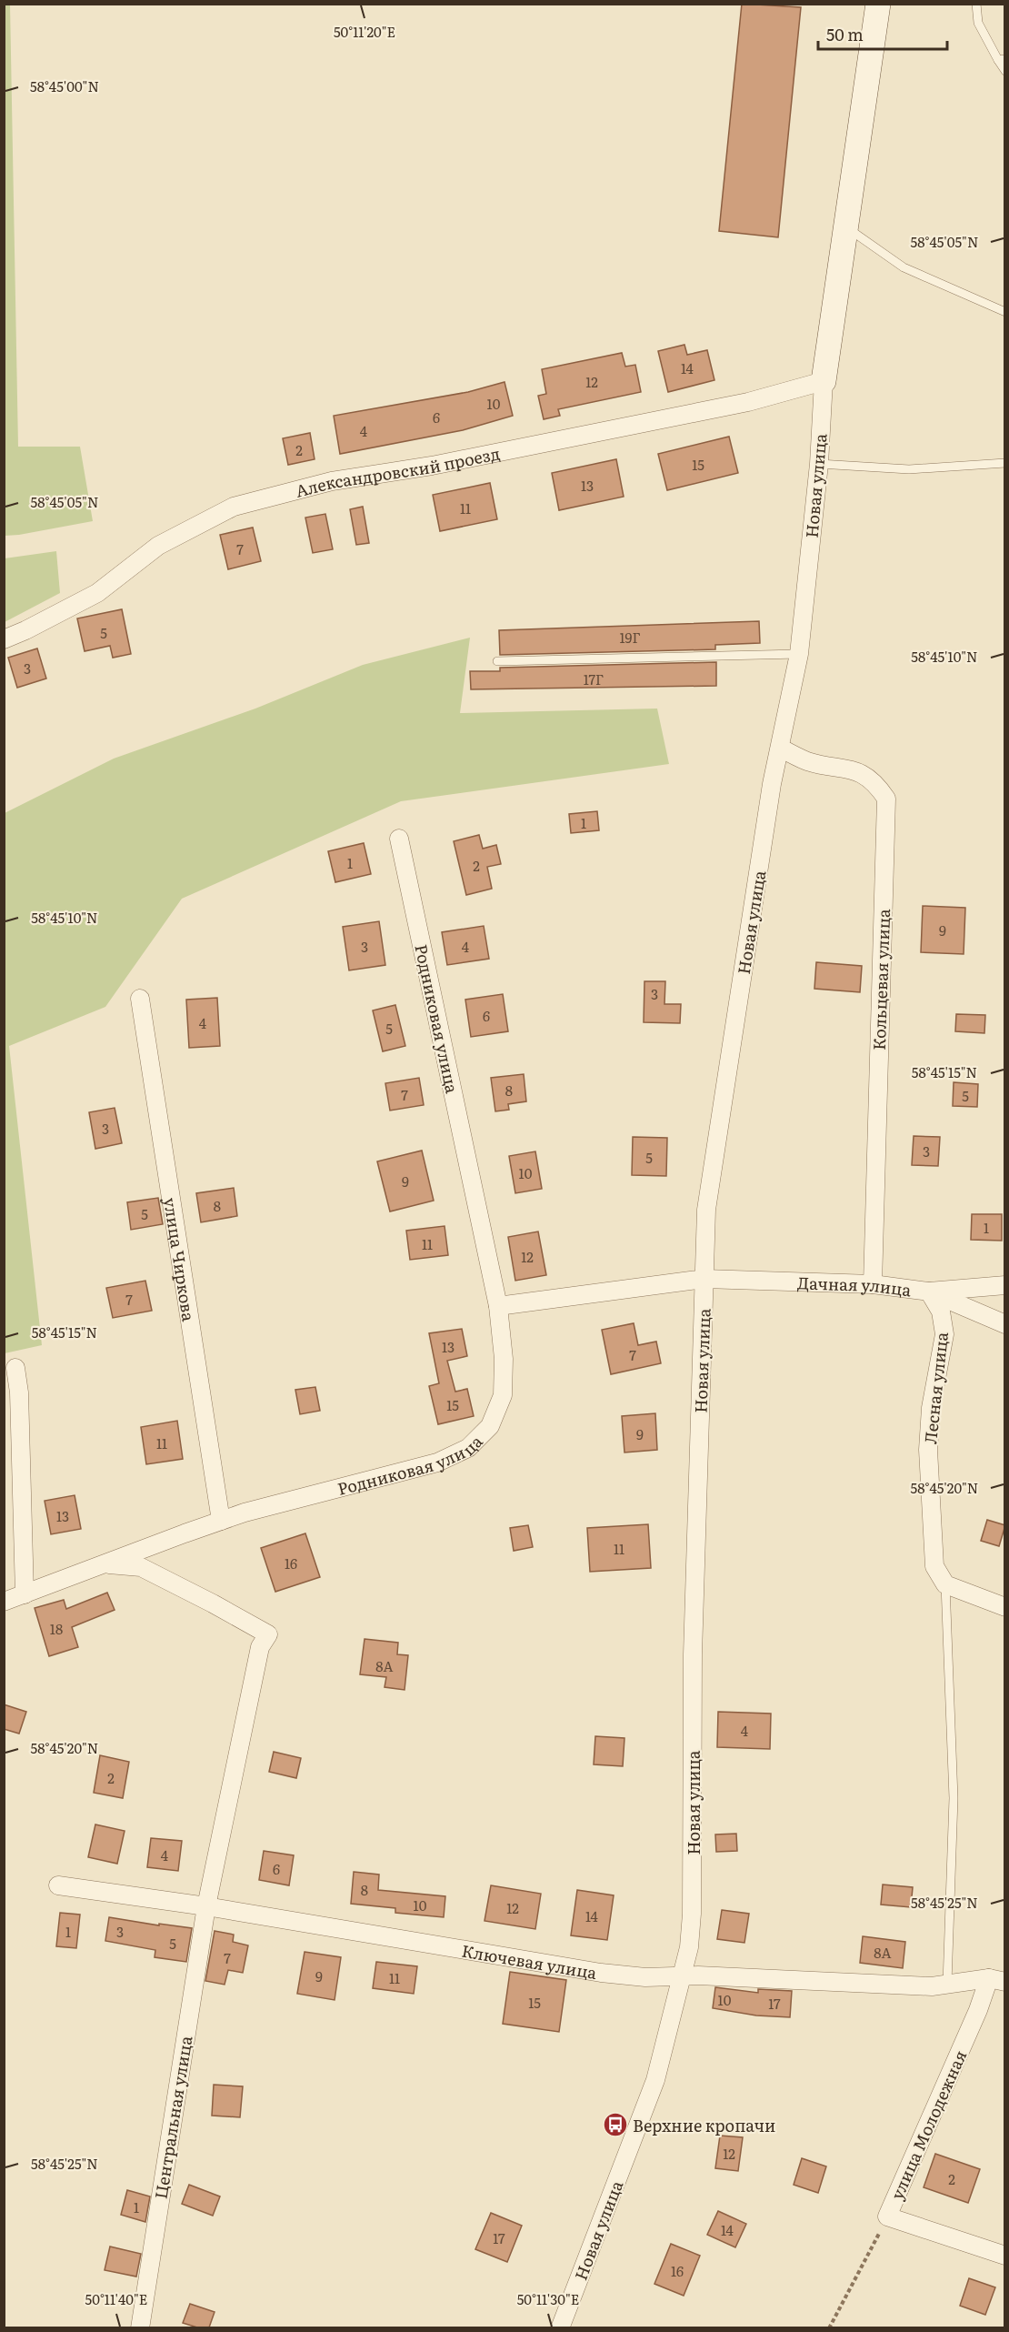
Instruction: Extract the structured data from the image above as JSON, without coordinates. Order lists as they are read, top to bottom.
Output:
{
  "streets": {
    "street": [
      "Александровский проезд",
      "Новая улица",
      "Кольцевая улица",
      "Родниковая улица",
      "улица Чиркова",
      "Дачная улица",
      "Лесная улица",
      "Ключевая улица",
      "Центральная улица",
      "улица Молодежная"
    ]
  },
  "crossings": [
    ["Александровский проезд", "Новая улица"],
    ["Новая улица", "Кольцевая улица"],
    ["Новая улица", "Дачная улица"],
    ["Новая улица", "Ключевая улица"],
    ["Кольцевая улица", "Дачная улица"],
    ["Родниковая улица", "улица Чиркова"],
    ["Родниковая улица", "Дачная улица"],
    ["Родниковая улица", "Центральная улица"],
    ["Дачная улица", "Лесная улица"],
    ["Ключевая улица", "Центральная улица"],
    ["Ключевая улица", "улица Молодежная"]
  ],
  "places": {
    "bus stop": ["Верхние кропачи"]
  },
  "house_numbers": [
    "14",
    "12",
    "10",
    "6",
    "4",
    "2",
    "15",
    "13",
    "11",
    "7",
    "5",
    "19Г",
    "3",
    "17Г",
    "1",
    "1",
    "2",
    "9",
    "3",
    "4",
    "3",
    "6",
    "4",
    "5",
    "8",
    "7",
    "5",
    "3",
    "3",
    "5",
    "10",
    "9",
    "8",
    "5",
    "1",
    "11",
    "12",
    "7",
    "13",
    "7",
    "15",
    "9",
    "11",
    "13",
    "11",
    "16",
    "18",
    "8А",
    "4",
    "2",
    "4",
    "6",
    "8",
    "10",
    "12",
    "14",
    "1",
    "3",
    "5",
    "8А",
    "7",
    "9",
    "11",
    "10",
    "15",
    "17",
    "12",
    "2",
    "1",
    "14",
    "17",
    "16"
  ],
  "scale_bar": "50 m",
  "coordinates": [
    "50°11'20\"E",
    "58°45'00\"N",
    "58°45'05\"N",
    "58°45'10\"N",
    "58°45'15\"N",
    "58°45'20\"N",
    "58°45'25\"N",
    "50°11'40\"E",
    "50°11'30\"E"
  ]
}
